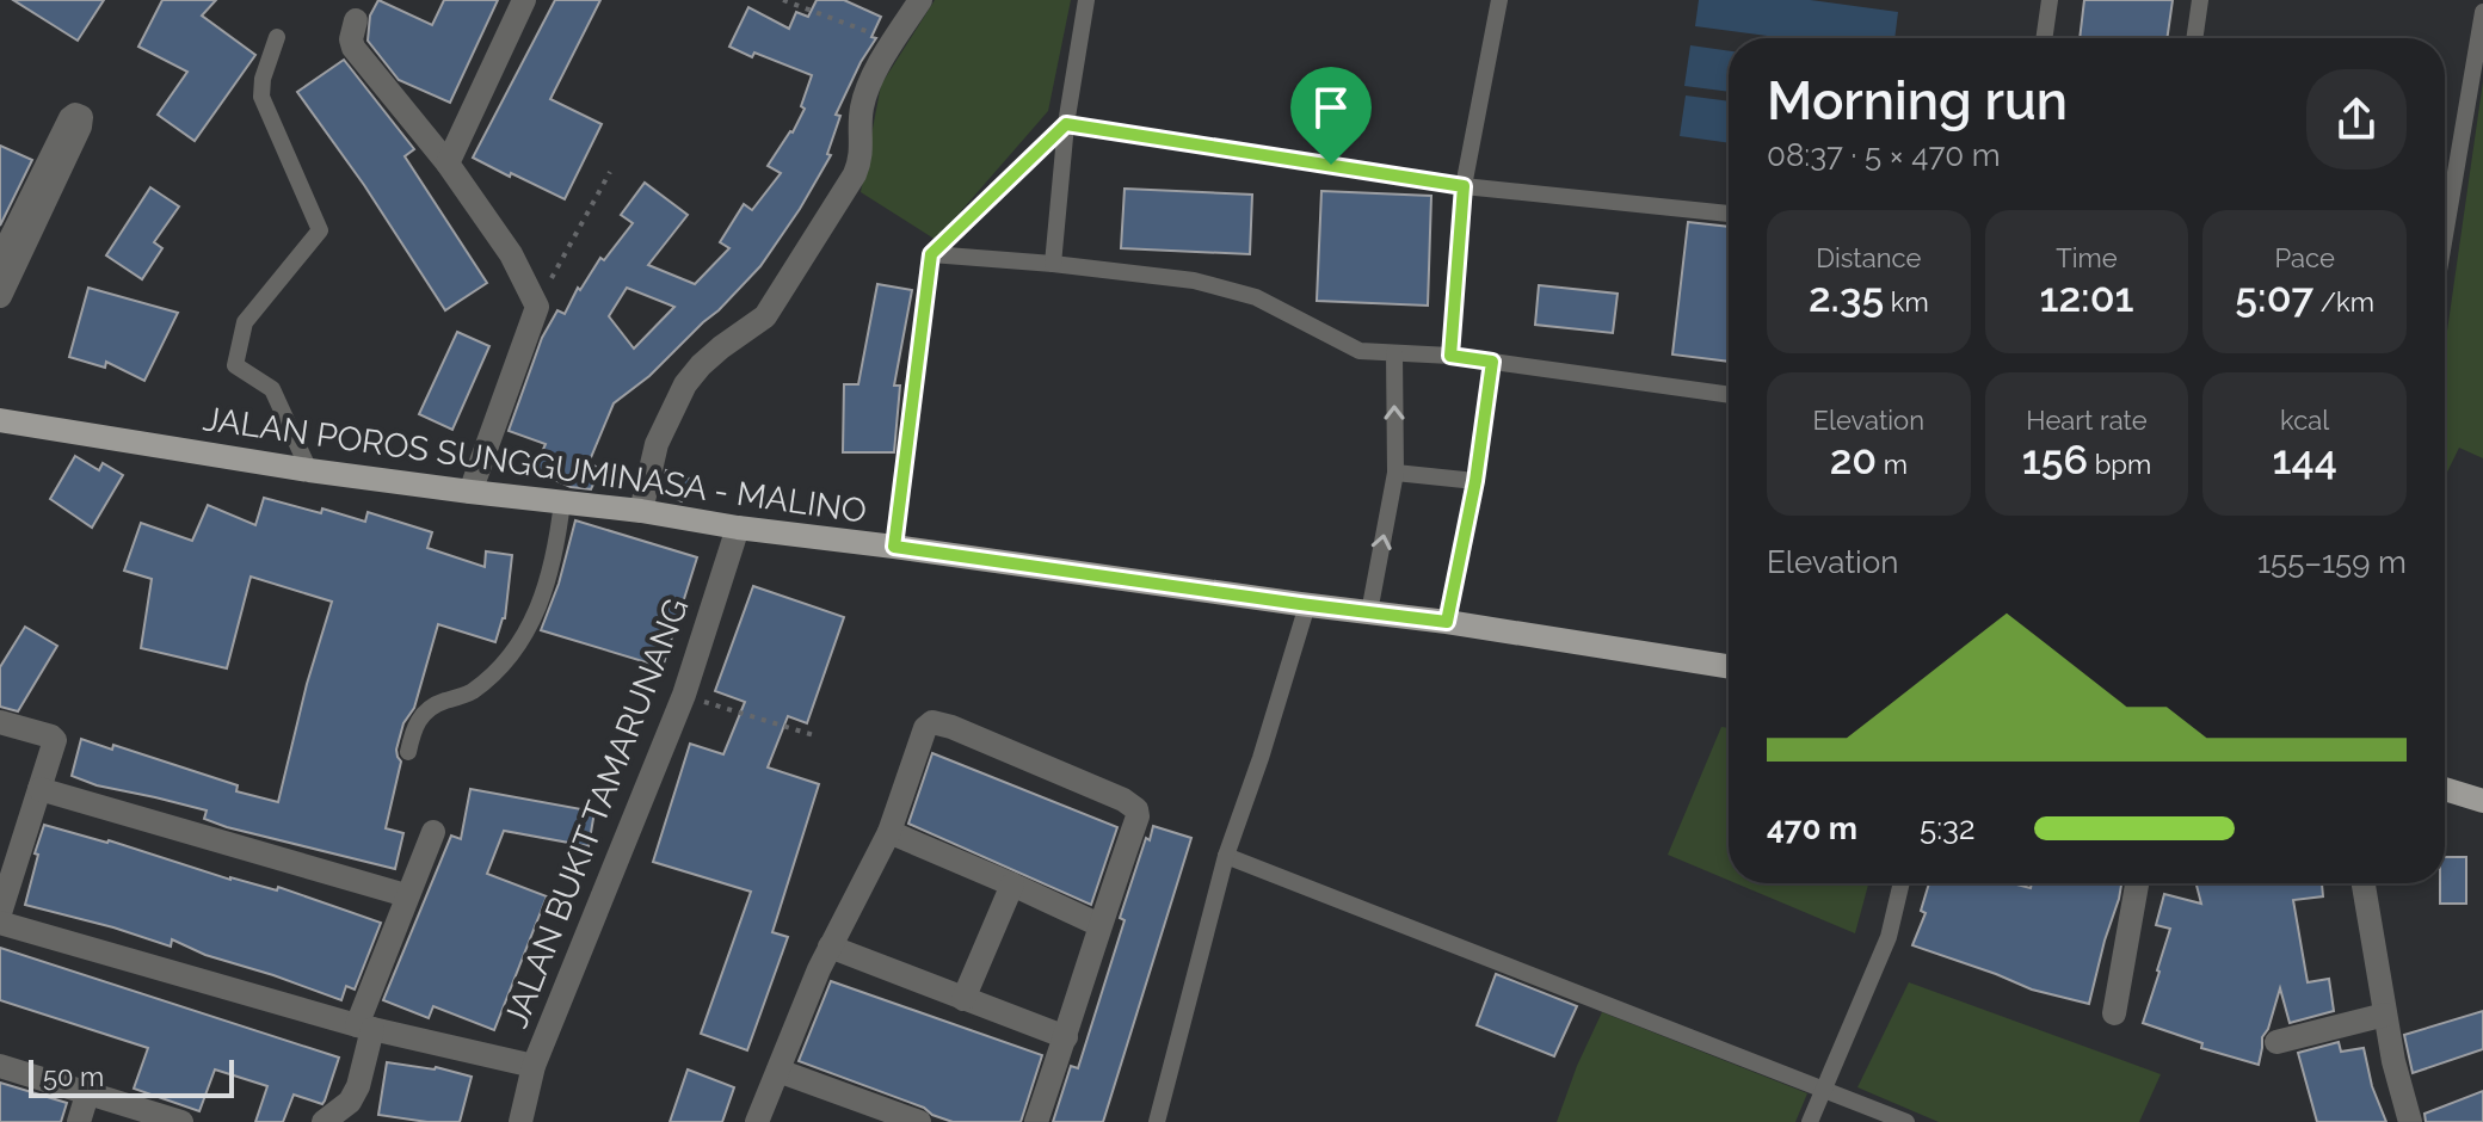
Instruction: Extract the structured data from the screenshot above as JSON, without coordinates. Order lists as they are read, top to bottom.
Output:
{
  "streets": {
    "main road": ["JALAN POROS SUNGGUMINASA - MALINO"],
    "street": ["JALAN BUKIT TAMARUNANG"]
  },
  "crossings": [
    ["JALAN POROS SUNGGUMINASA - MALINO", "JALAN BUKIT TAMARUNANG"]
  ],
  "scale_bar": "50 m",
  "page": {
    "heading": ["Morning run", "08:37 · 5 × 470 m"],
    "stats": [
      ["Distance", "2.35 km"],
      ["Time", "12:01"],
      ["Pace", "5:07 /km"],
      ["Elevation", "20 m"],
      ["Heart rate", "156 bpm"],
      ["kcal", "144"]
    ],
    "chart": ["Elevation", "155–159 m"],
    "list": [
      {
        "name": "470 m",
        "note": "5:32"
      }
    ],
    "scale": "50 m"
  }
}
